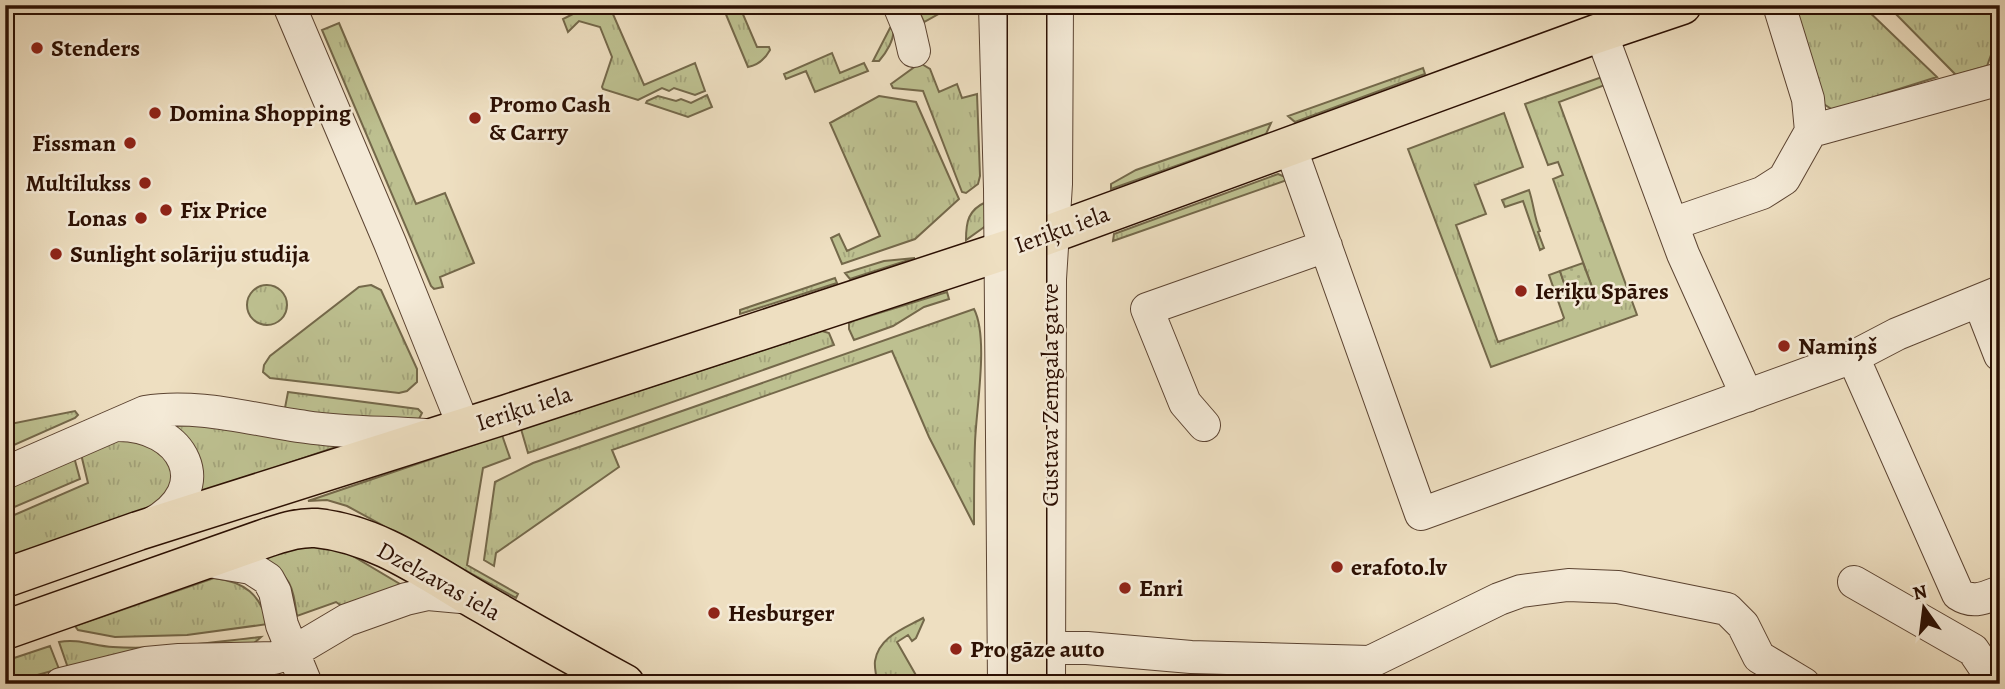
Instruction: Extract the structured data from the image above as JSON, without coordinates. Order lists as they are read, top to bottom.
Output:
{
  "streets": {
    "main road": ["Ieriķu iela", "Gustava Zemgala gatve", "Dzelzavas iela"]
  },
  "crossings": [
    ["Ieriķu iela", "Gustava Zemgala gatve"]
  ],
  "places": [
    "Stenders",
    "Domina Shopping",
    "Promo Cash & Carry",
    "Fissman",
    "Multilukss",
    "Fix Price",
    "Lonas",
    "Sunlight solāriju studija",
    "Ieriķu Spāres",
    "Namiņš",
    "erafoto.lv",
    "Enri",
    "Hesburger",
    "Pro gāze auto"
  ],
  "north": "top"
}
